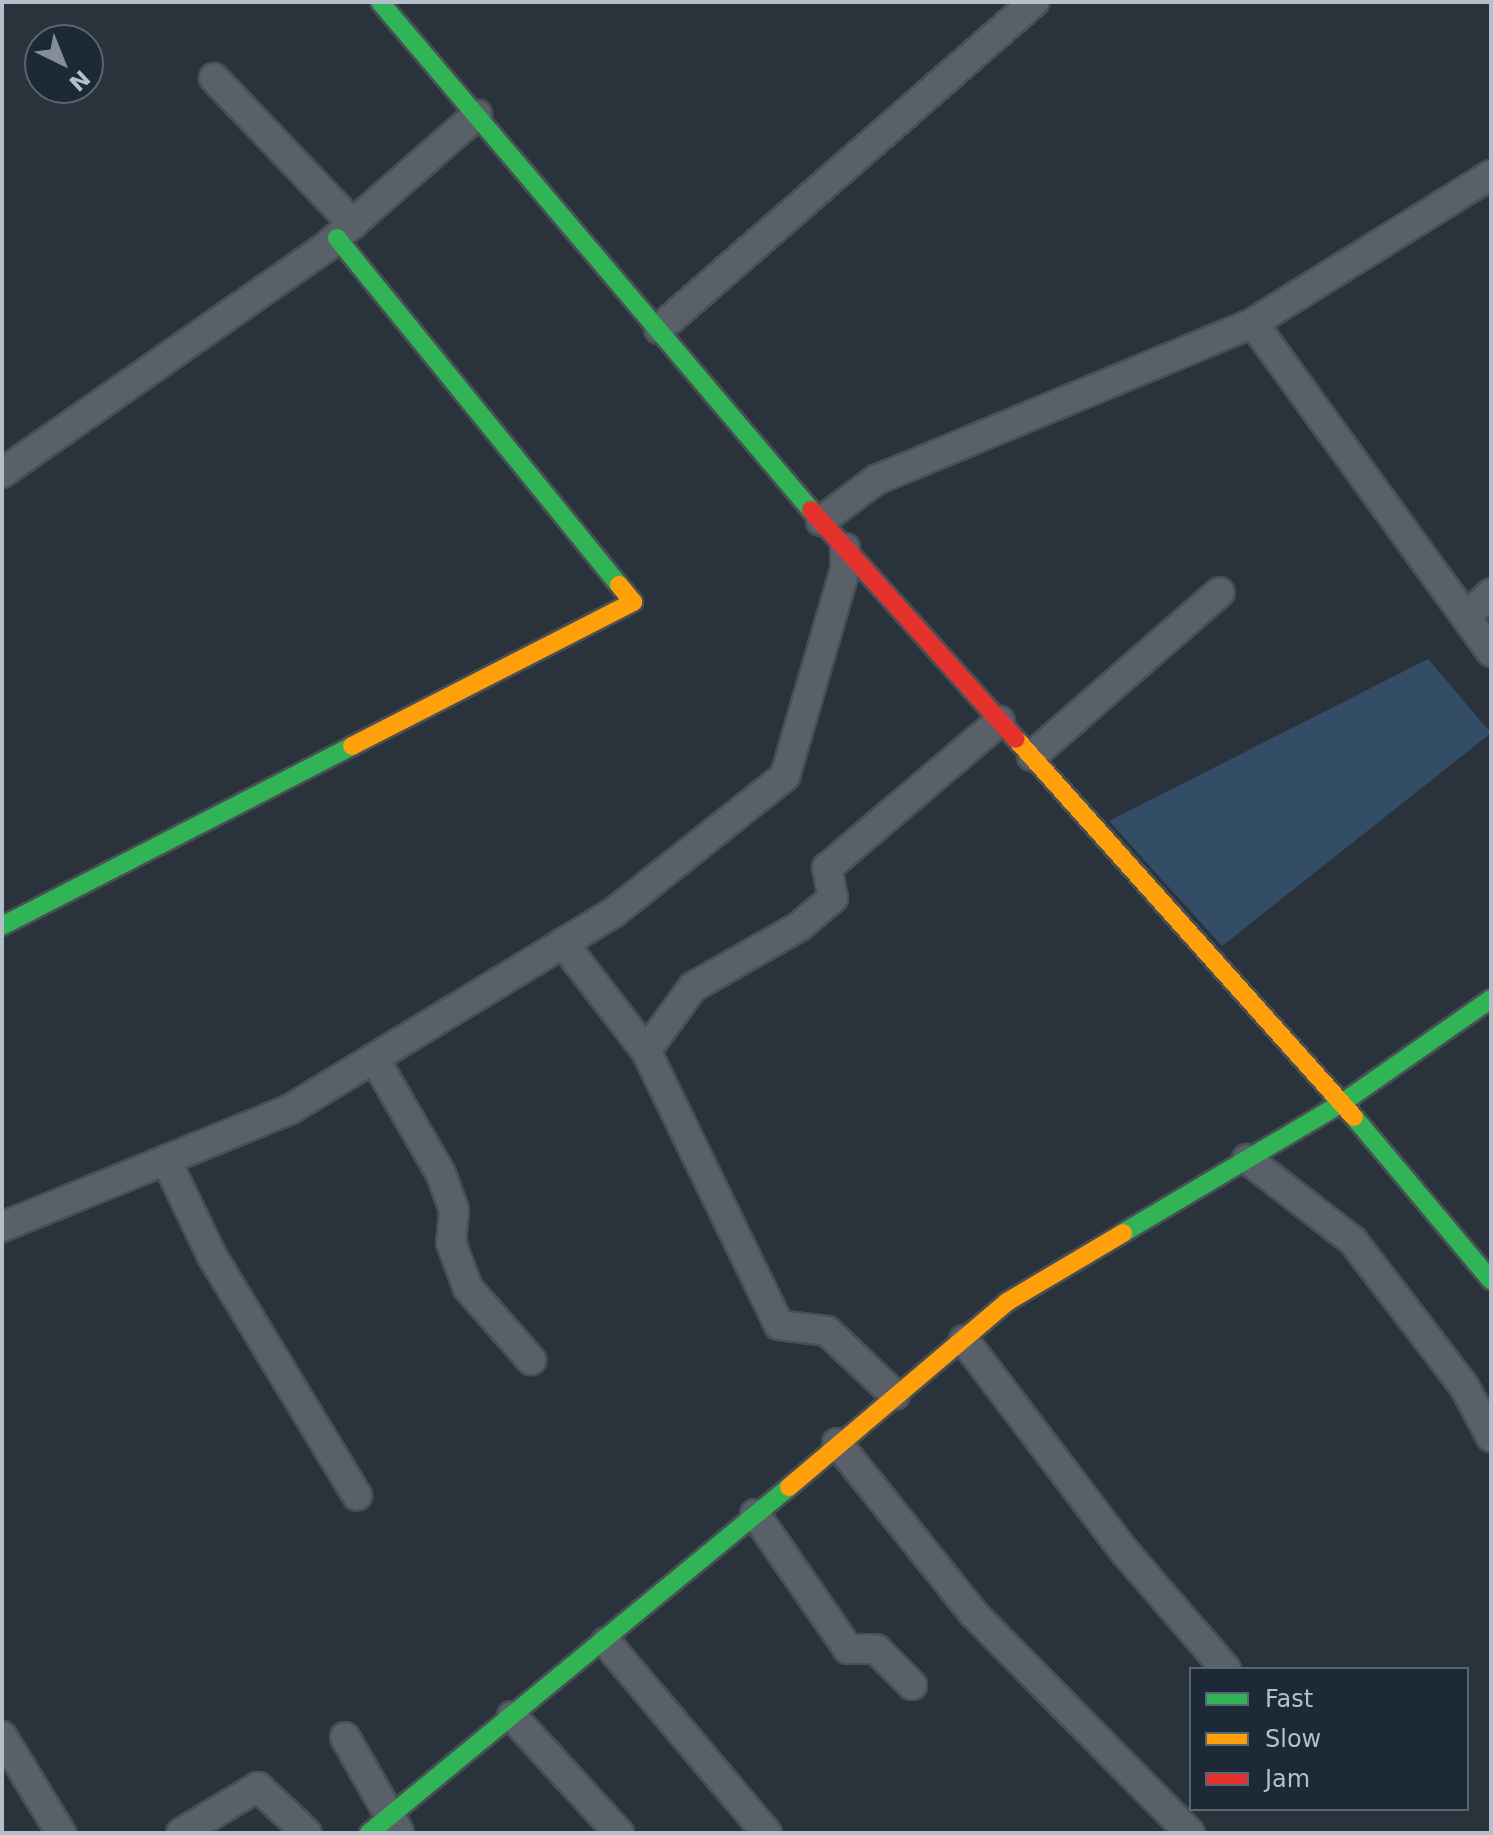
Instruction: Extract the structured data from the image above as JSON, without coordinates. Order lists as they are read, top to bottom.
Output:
{
  "legend": ["Fast", "Slow", "Jam"],
  "north": "bottom right"
}
